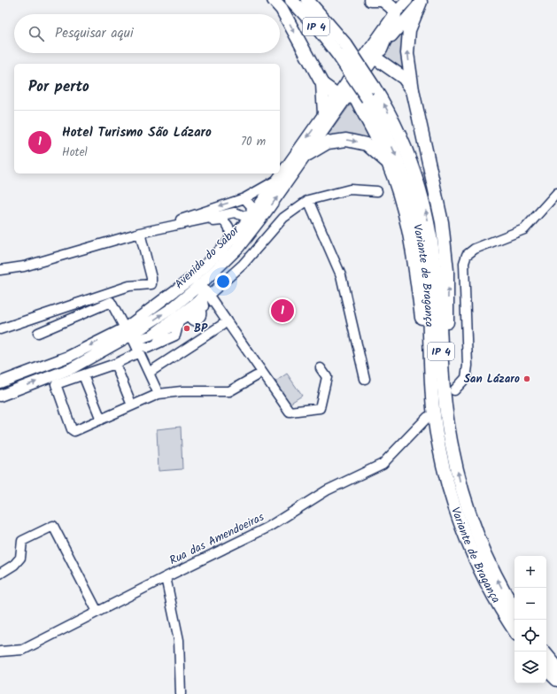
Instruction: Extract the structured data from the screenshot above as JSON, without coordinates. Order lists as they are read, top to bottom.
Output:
{
  "streets": {
    "highway": ["IP 4", "Variante de Bragança"],
    "main road": ["Avenida do Sabor"],
    "street": ["Rua das Amendoeiras"]
  },
  "crossings": [
    ["Variante de Bragança", "Rua das Amendoeiras"]
  ],
  "places": ["BP", "San Lázaro"],
  "page": {
    "search": "Pesquisar aqui",
    "heading": "Por perto",
    "list": [
      {
        "mark": "1",
        "name": "Hotel Turismo São Lázaro",
        "note": "Hotel",
        "value": "70 m"
      }
    ],
    "pins": "1",
    "map_buttons": ["+", "−"]
  }
}
